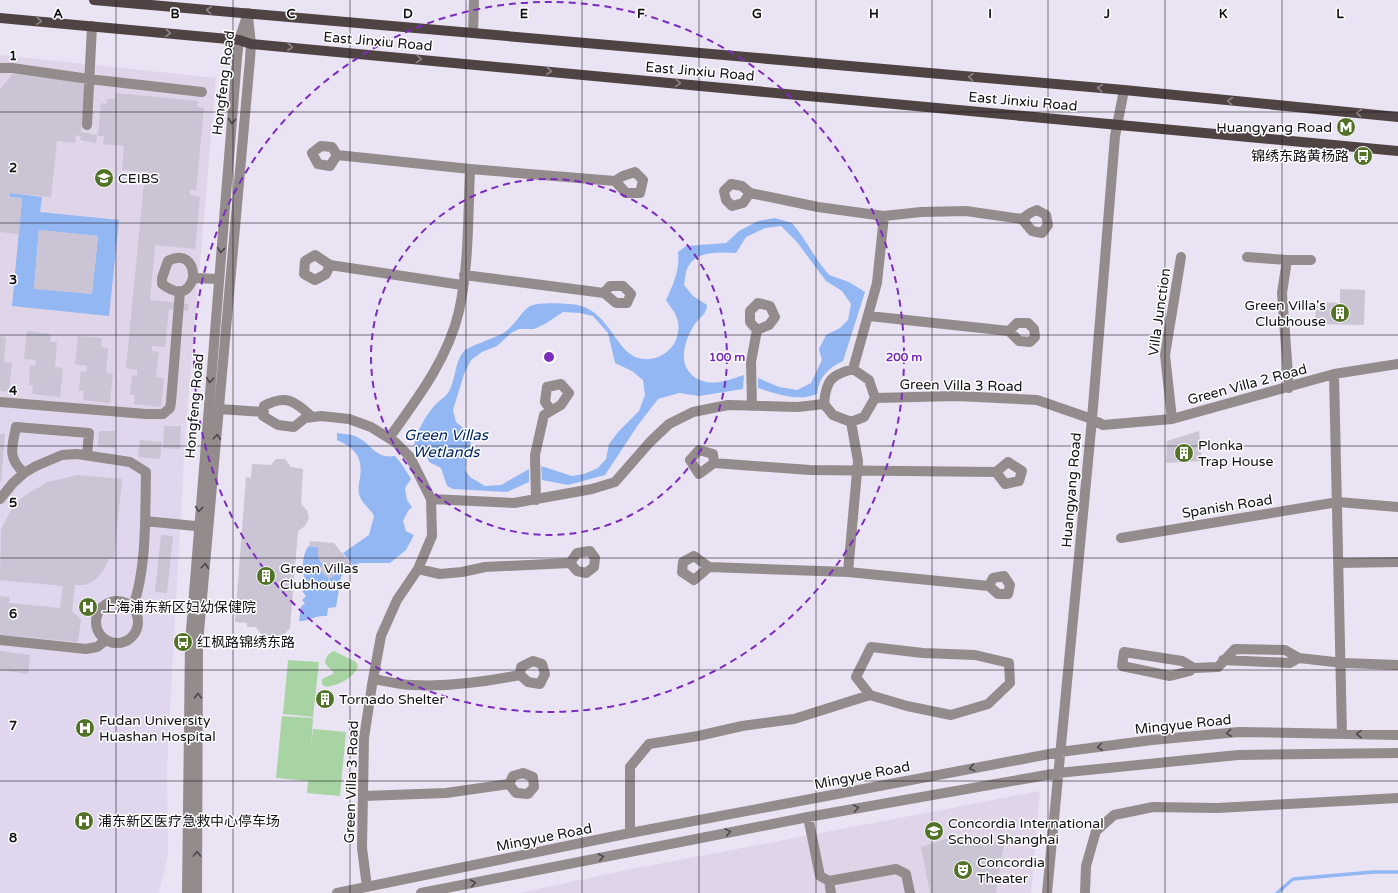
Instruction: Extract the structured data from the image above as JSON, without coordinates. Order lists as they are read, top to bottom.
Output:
{
  "streets": {
    "main road": ["East Jinxiu Road"],
    "street": [
      "Hongfeng Road",
      "Villa Junction",
      "Green Villa 2 Road",
      "Green Villa 3 Road",
      "Huangyang Road",
      "Spanish Road",
      "Mingyue Road"
    ]
  },
  "crossings": [
    ["East Jinxiu Road", "Hongfeng Road"],
    ["East Jinxiu Road", "Huangyang Road"],
    ["Villa Junction", "Green Villa 2 Road"],
    ["Green Villa 2 Road", "Green Villa 3 Road"],
    ["Green Villa 3 Road", "Huangyang Road"],
    ["Green Villa 3 Road", "Mingyue Road"],
    ["Huangyang Road", "Mingyue Road"]
  ],
  "water": ["Green Villas Wetlands"],
  "places": {
    "metro station": ["Huangyang Road"],
    "bus stop": ["锦绣东路黄杨路", "红枫路锦绣东路"],
    "school or university": ["CEIBS", "Concordia International School Shanghai"],
    "building": [
      "Green Villa's Clubhouse",
      "Plonka Trap House",
      "Green Villas Clubhouse",
      "Tornado Shelter"
    ],
    "hospital": ["上海浦东新区妇幼保健院", "Fudan University Huashan Hospital", "浦东新区医疗急救中心停车场"],
    "theatre": ["Concordia Theater"]
  },
  "grid": {
    "columns": [
      "A",
      "B",
      "C",
      "D",
      "E",
      "F",
      "G",
      "H",
      "I",
      "J",
      "K",
      "L"
    ],
    "rows": [
      "1",
      "2",
      "3",
      "4",
      "5",
      "6",
      "7",
      "8"
    ]
  },
  "rings": ["100 m", "200 m"]
}
